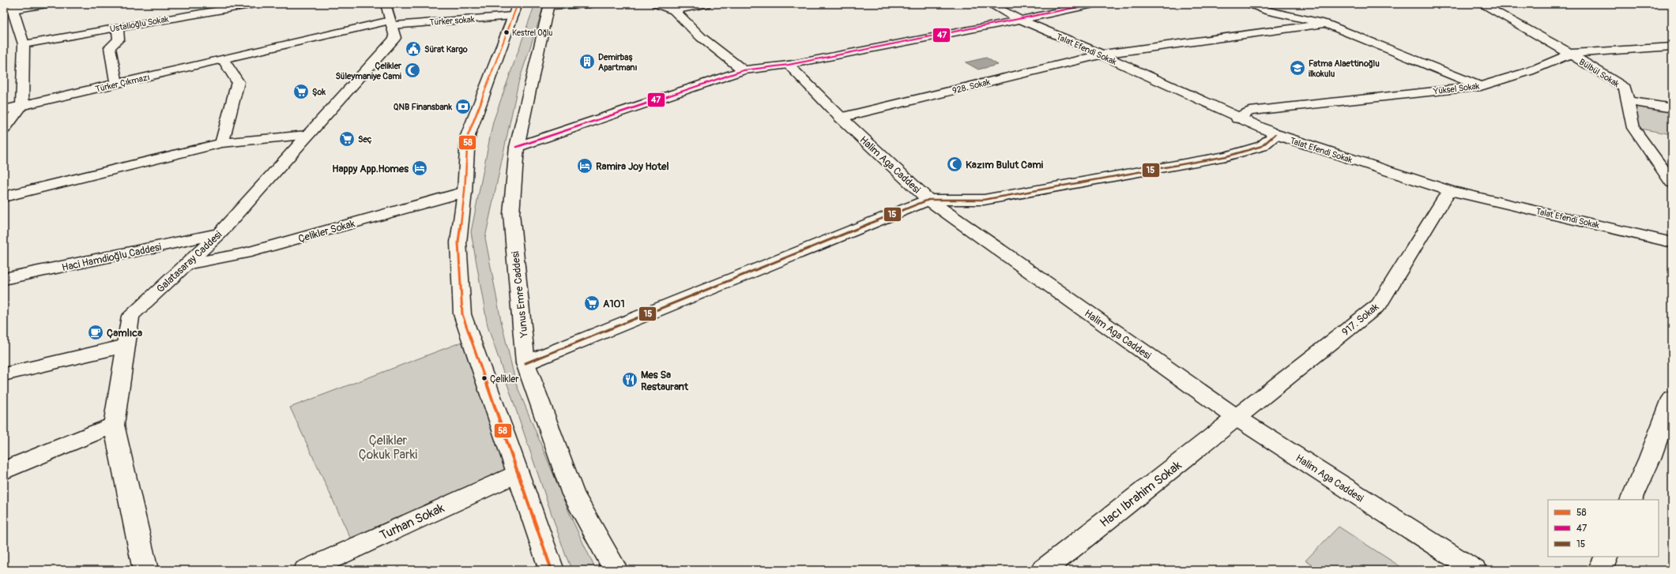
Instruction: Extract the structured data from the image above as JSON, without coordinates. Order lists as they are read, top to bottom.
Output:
{
  "streets": {
    "street": [
      "Türker sokak",
      "Ustalioğlu Sokak",
      "Talat Efendi Sokak",
      "Bülbül Sokak",
      "Türker Çıkmazı",
      "928. Sokak",
      "Yüksel Sokak",
      "Halim Aga Caddesi",
      "Çelikler Sokak",
      "Haci Hamdioğlu Caddesi",
      "Galatasaray Caddesi",
      "Yunus Emre Caddesi",
      "917. Sokak",
      "Hacı Ibrahim Sokak",
      "Turhan Sokak"
    ]
  },
  "crossings": [
    ["Türker sokak", "Türker Çıkmazı"],
    ["Türker sokak", "Galatasaray Caddesi"],
    ["Talat Efendi Sokak", "928. Sokak"],
    ["Talat Efendi Sokak", "Yüksel Sokak"],
    ["Talat Efendi Sokak", "917. Sokak"],
    ["Bülbül Sokak", "Yüksel Sokak"],
    ["Türker Çıkmazı", "Galatasaray Caddesi"],
    ["928. Sokak", "Halim Aga Caddesi"],
    ["Halim Aga Caddesi", "917. Sokak"],
    ["Halim Aga Caddesi", "Hacı Ibrahim Sokak"],
    ["Çelikler Sokak", "Galatasaray Caddesi"],
    ["Haci Hamdioğlu Caddesi", "Galatasaray Caddesi"],
    ["917. Sokak", "Hacı Ibrahim Sokak"]
  ],
  "parks": ["Çelikler Çokuk Parki"],
  "places": {
    "other": ["Kestrel Oğlu", "Çelikler"],
    "public building": ["Sürat Kargo"],
    "building": ["Demirbaş Apartmanı"],
    "school or university": ["Fatma Alaettinoğlu ilkokulu"],
    "mosque": ["Çelikler Süleymaniye Cami", "Kazım Bulut Cami"],
    "supermarket": ["Şok", "Seç", "A101"],
    "bank": ["QNB Finansbank"],
    "hotel": ["Ramira Joy Hotel", "Happy App.Homes"],
    "cafe": ["Çamlıca"],
    "restaurant": ["Mes Sa Restaurant"]
  },
  "lines": ["transit line 58", "transit line 47", "transit line 15"],
  "legend": ["58", "47", "15"]
}
